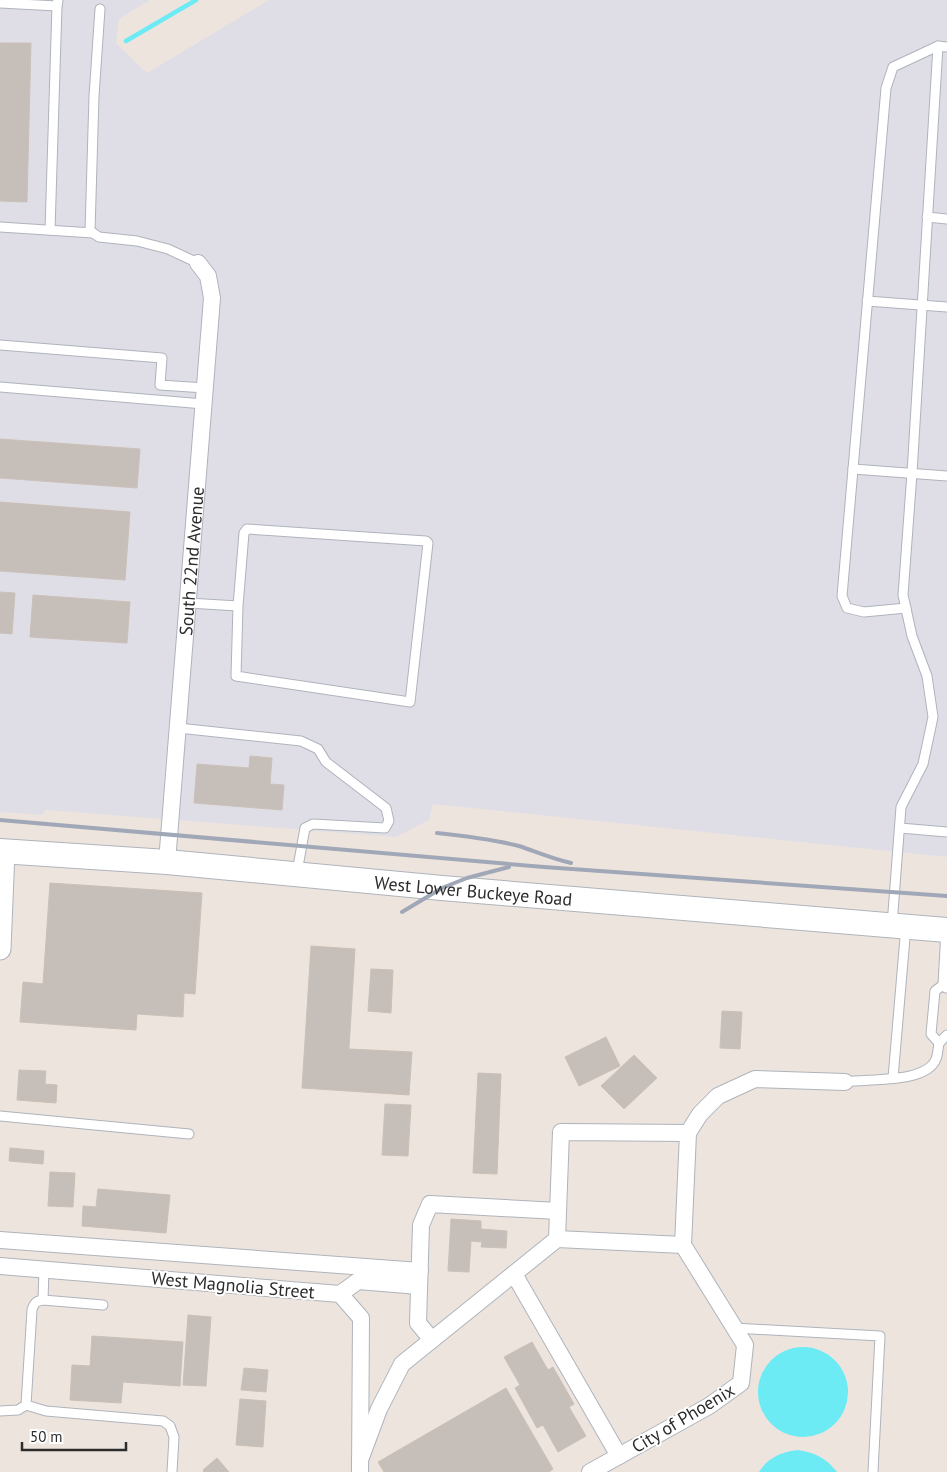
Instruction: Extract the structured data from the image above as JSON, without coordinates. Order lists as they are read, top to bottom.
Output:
{
  "streets": {
    "main road": ["West Lower Buckeye Road"],
    "street": ["South 22nd Avenue", "West Magnolia Street", "City of Phoenix"]
  },
  "crossings": [
    ["South 22nd Avenue", "West Lower Buckeye Road"]
  ],
  "scale_bar": "50 m"
}
